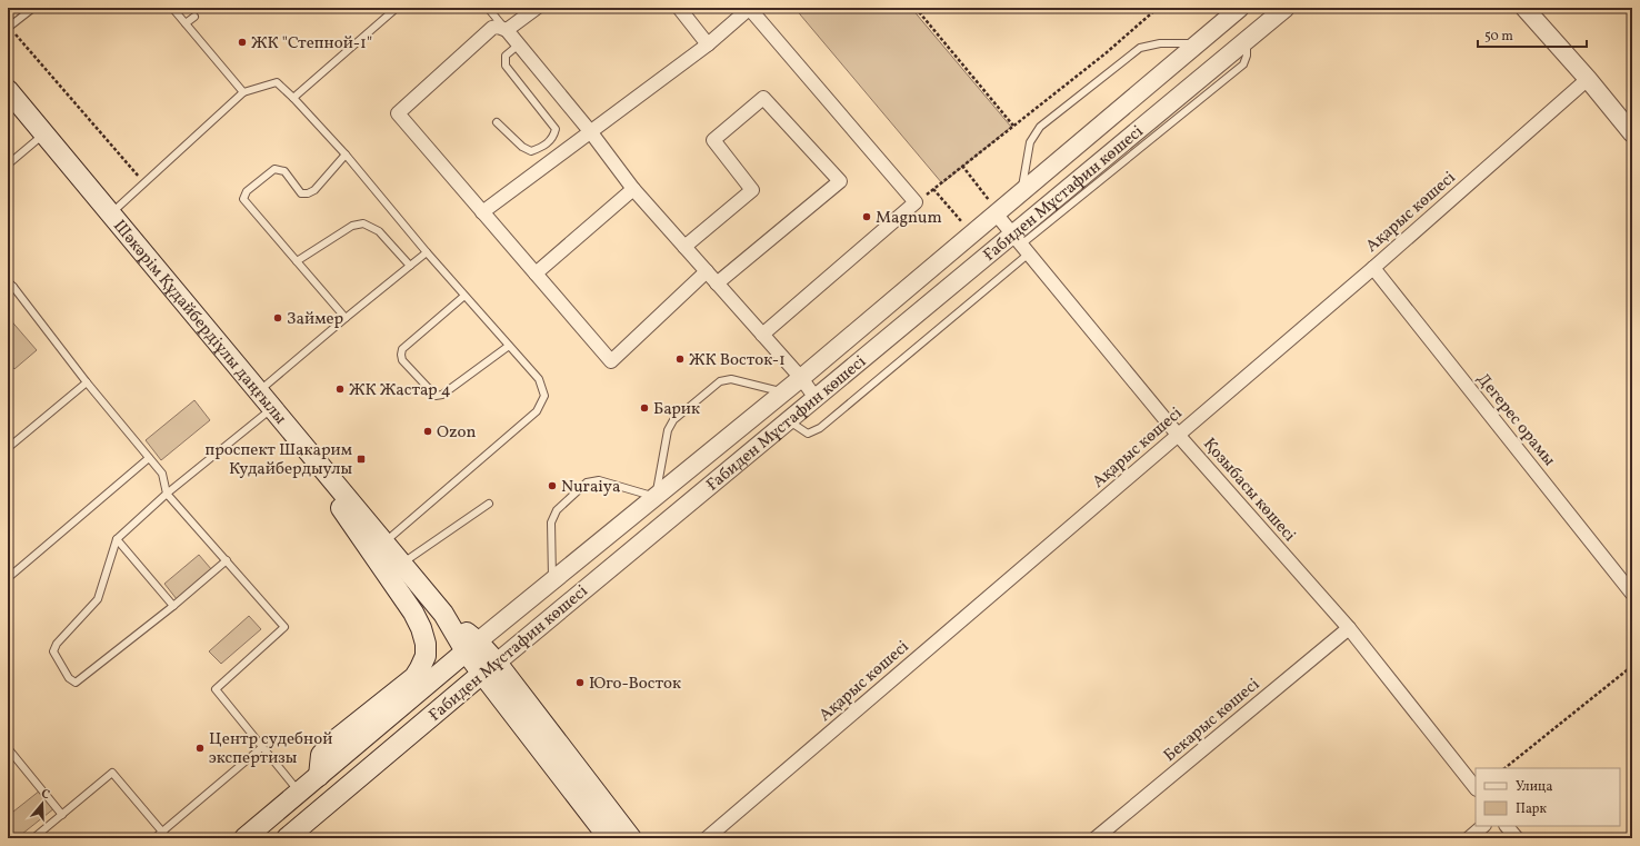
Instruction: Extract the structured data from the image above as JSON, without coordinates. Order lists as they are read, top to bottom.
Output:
{
  "streets": {
    "main road": ["Ғабиден Мұстафин көшесі", "Шәкәрім Құдайбердіұлы даңғылы"],
    "street": [
      "Ақарыс көшесі",
      "Дегерес орамы",
      "Қозыбасы көшесі",
      "Бекарыс көшесі"
    ]
  },
  "crossings": [
    ["Ғабиден Мұстафин көшесі", "Шәкәрім Құдайбердіұлы даңғылы"],
    ["Ғабиден Мұстафин көшесі", "Қозыбасы көшесі"],
    ["Ақарыс көшесі", "Дегерес орамы"],
    ["Ақарыс көшесі", "Қозыбасы көшесі"],
    ["Қозыбасы көшесі", "Бекарыс көшесі"]
  ],
  "places": {
    "other": [
      "ЖК \"Степной-1\"",
      "Magnum",
      "Займер",
      "ЖК Восток-1",
      "ЖК Жастар 4",
      "Барик",
      "Ozon",
      "Nuraiya",
      "Юго-Восток",
      "Центр судебной экспертизы"
    ],
    "transit": ["проспект Шaкaрим Кудайбердыулы"]
  },
  "legend": ["Улица", "Парк"],
  "scale_bar": "50 m",
  "north": "top"
}
